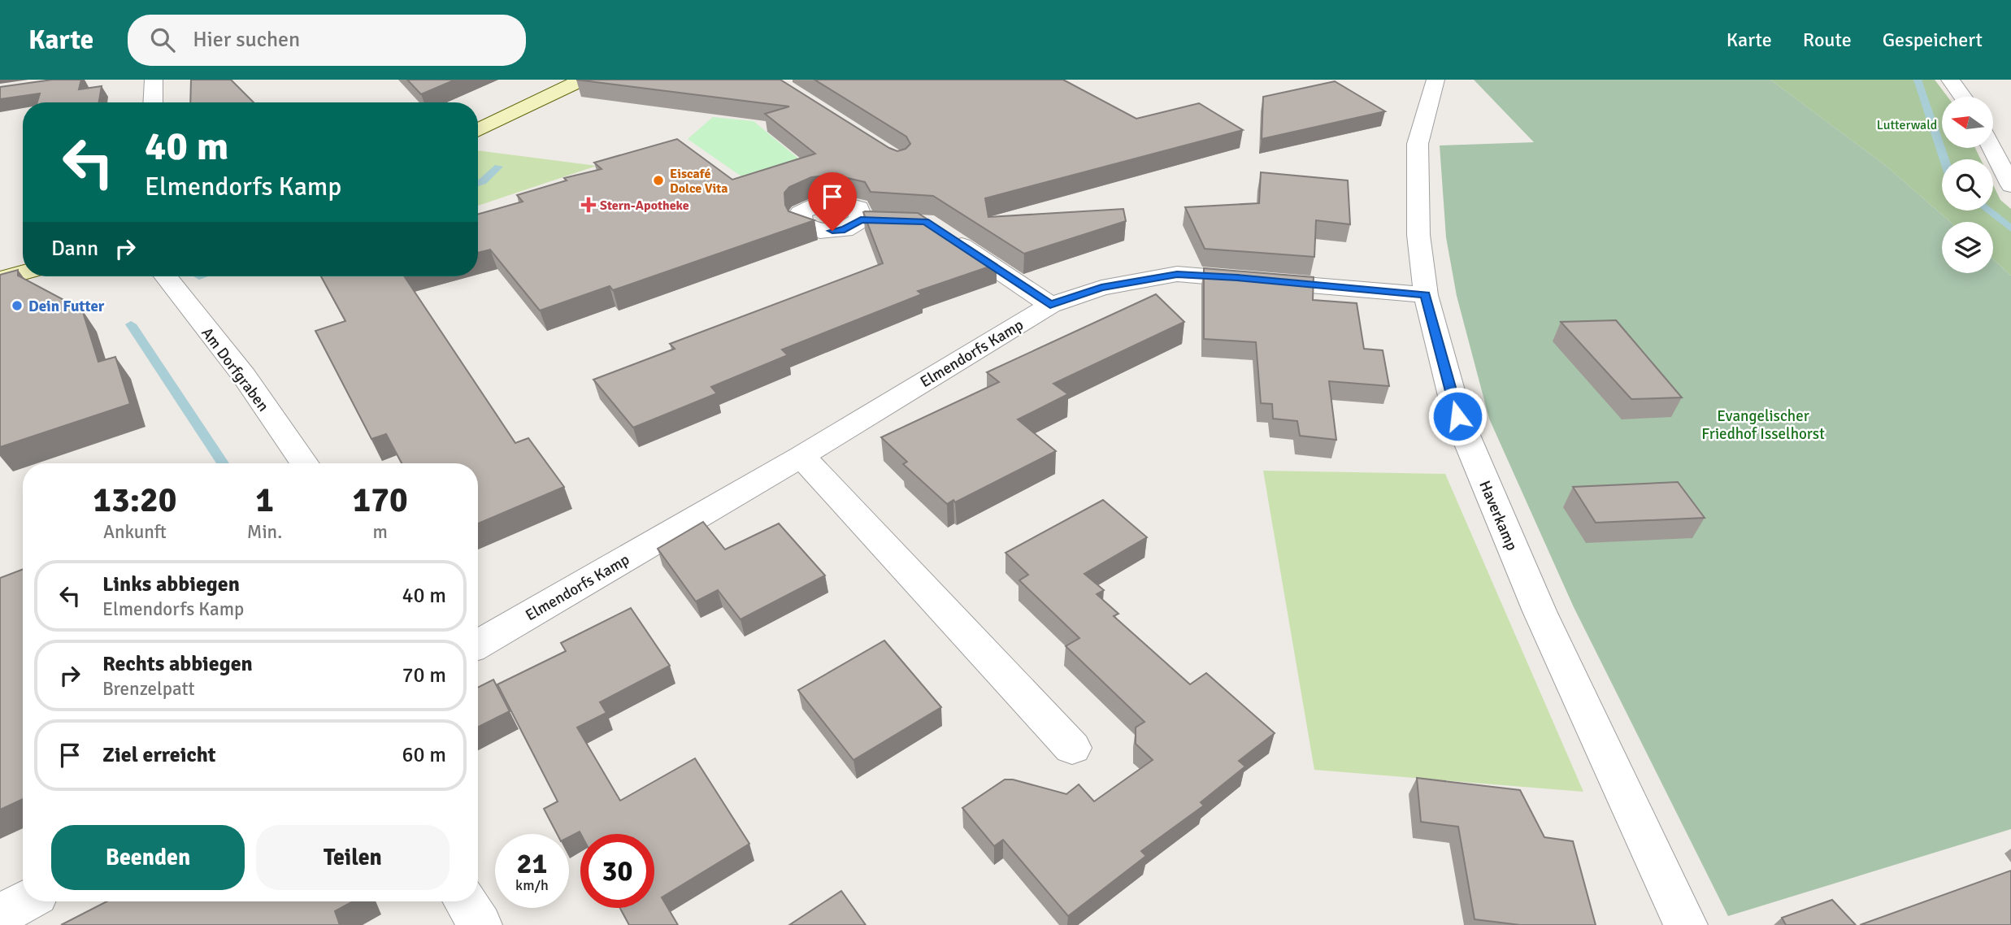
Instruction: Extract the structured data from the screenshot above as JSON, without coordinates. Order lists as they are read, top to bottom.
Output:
{
  "streets": {
    "street": ["Elmendorfs Kamp", "Am Dorfgraben", "Haverkamp"]
  },
  "crossings": [
    ["Elmendorfs Kamp", "Haverkamp"]
  ],
  "parks": ["Lutterwald", "Evangelischer Friedhof Isselhorst"],
  "places": {
    "other": ["Eiscafé Dolce Vita", "Dein Futter"],
    "health": ["Stern-Apotheke"]
  },
  "north": "left",
  "page": {
    "header": "Karte",
    "search": "Hier suchen",
    "nav": ["Karte", "Route", "Gespeichert"],
    "turn": ["40 m", "Elmendorfs Kamp"],
    "then": "Dann",
    "eta": [
      "13:20",
      "Ankunft",
      "1",
      "Min.",
      "170",
      "m"
    ],
    "list": [
      {
        "name": "Links abbiegen",
        "note": "Elmendorfs Kamp",
        "value": "40 m"
      },
      {
        "name": "Rechts abbiegen",
        "note": "Brenzelpatt",
        "value": "70 m"
      },
      {
        "name": "Ziel erreicht",
        "value": "60 m"
      }
    ],
    "buttons": ["Beenden", "Teilen"],
    "speed": "21 km/h",
    "limit": "30"
  }
}
